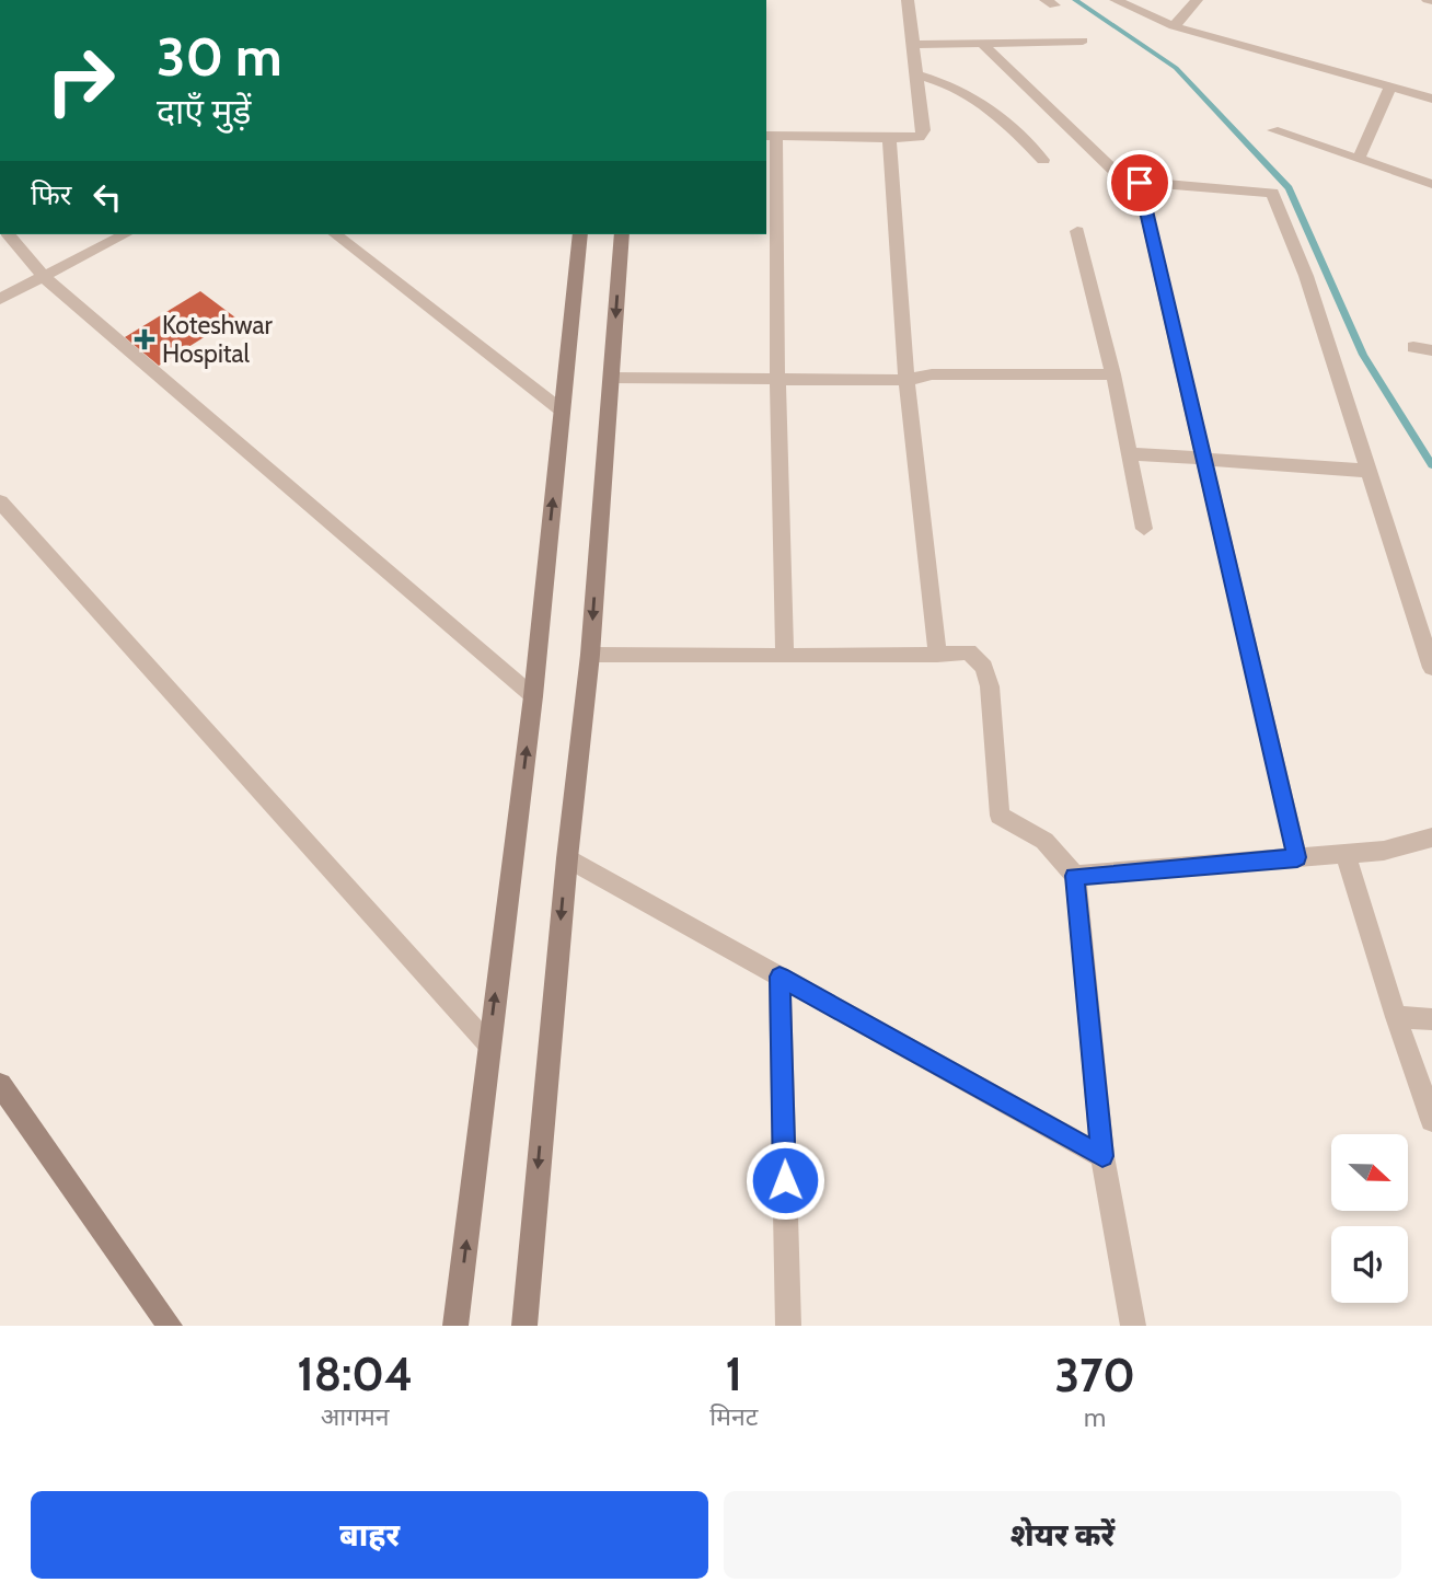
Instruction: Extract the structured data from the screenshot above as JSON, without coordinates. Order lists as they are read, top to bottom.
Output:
{
  "places": {
    "health": ["Koteshwar Hospital"]
  },
  "north": "right",
  "page": {
    "turn": ["30 m", "दाएँ मुड़ें"],
    "then": "फिर",
    "eta": [
      "18:04",
      "आगमन",
      "1",
      "मिनट",
      "370",
      "m"
    ],
    "buttons": ["बाहर", "शेयर करें"]
  }
}
